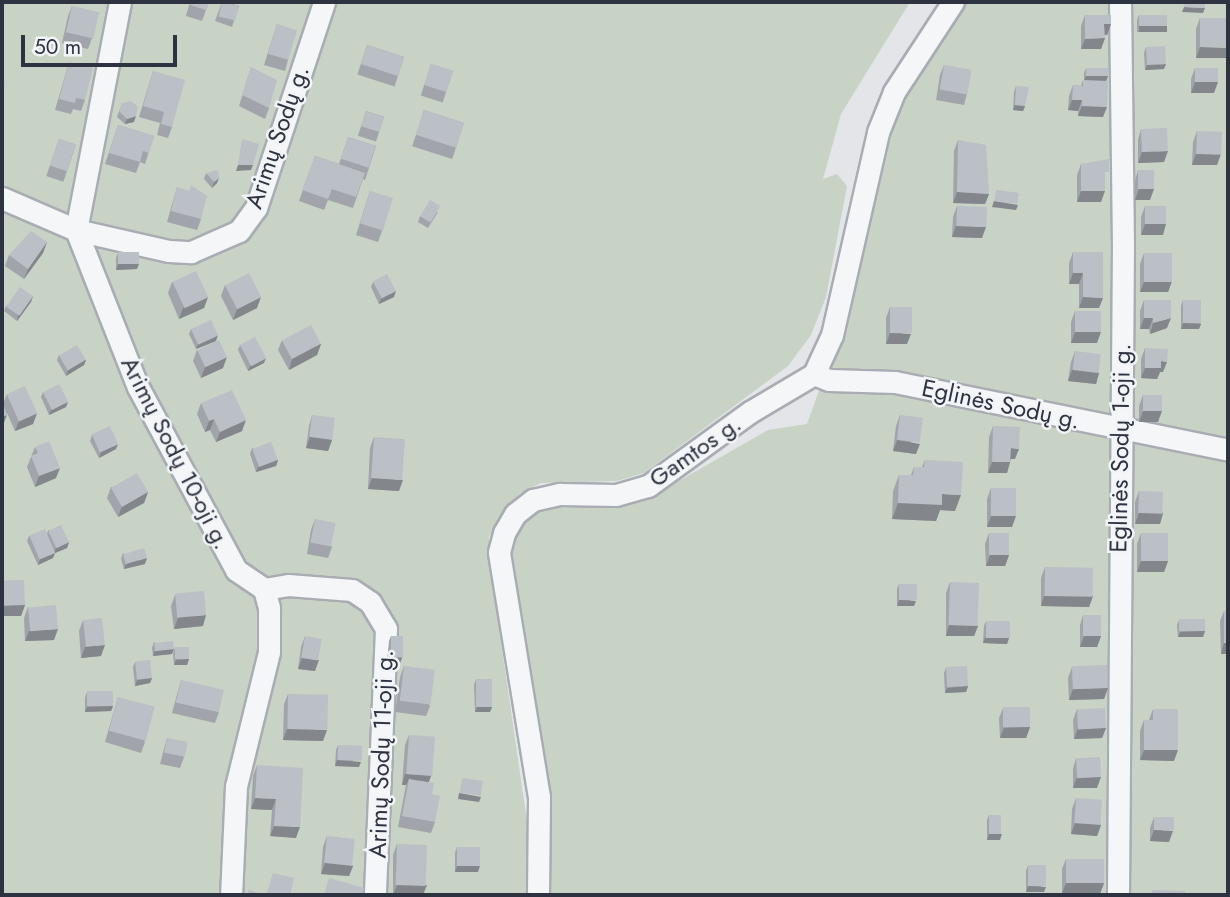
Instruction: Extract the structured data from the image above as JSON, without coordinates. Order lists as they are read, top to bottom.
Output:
{
  "streets": {
    "street": [
      "Arimų Sodų g.",
      "Eglinės Sodų g.",
      "Eglinės Sodų 1-oji g.",
      "Gamtos g.",
      "Arimų Sodų 10-oji g.",
      "Arimų Sodų 11-oji g."
    ]
  },
  "crossings": [
    ["Arimų Sodų g.", "Arimų Sodų 10-oji g."],
    ["Eglinės Sodų g.", "Eglinės Sodų 1-oji g."],
    ["Eglinės Sodų g.", "Gamtos g."],
    ["Arimų Sodų 10-oji g.", "Arimų Sodų 11-oji g."]
  ],
  "scale_bar": "50 m"
}
